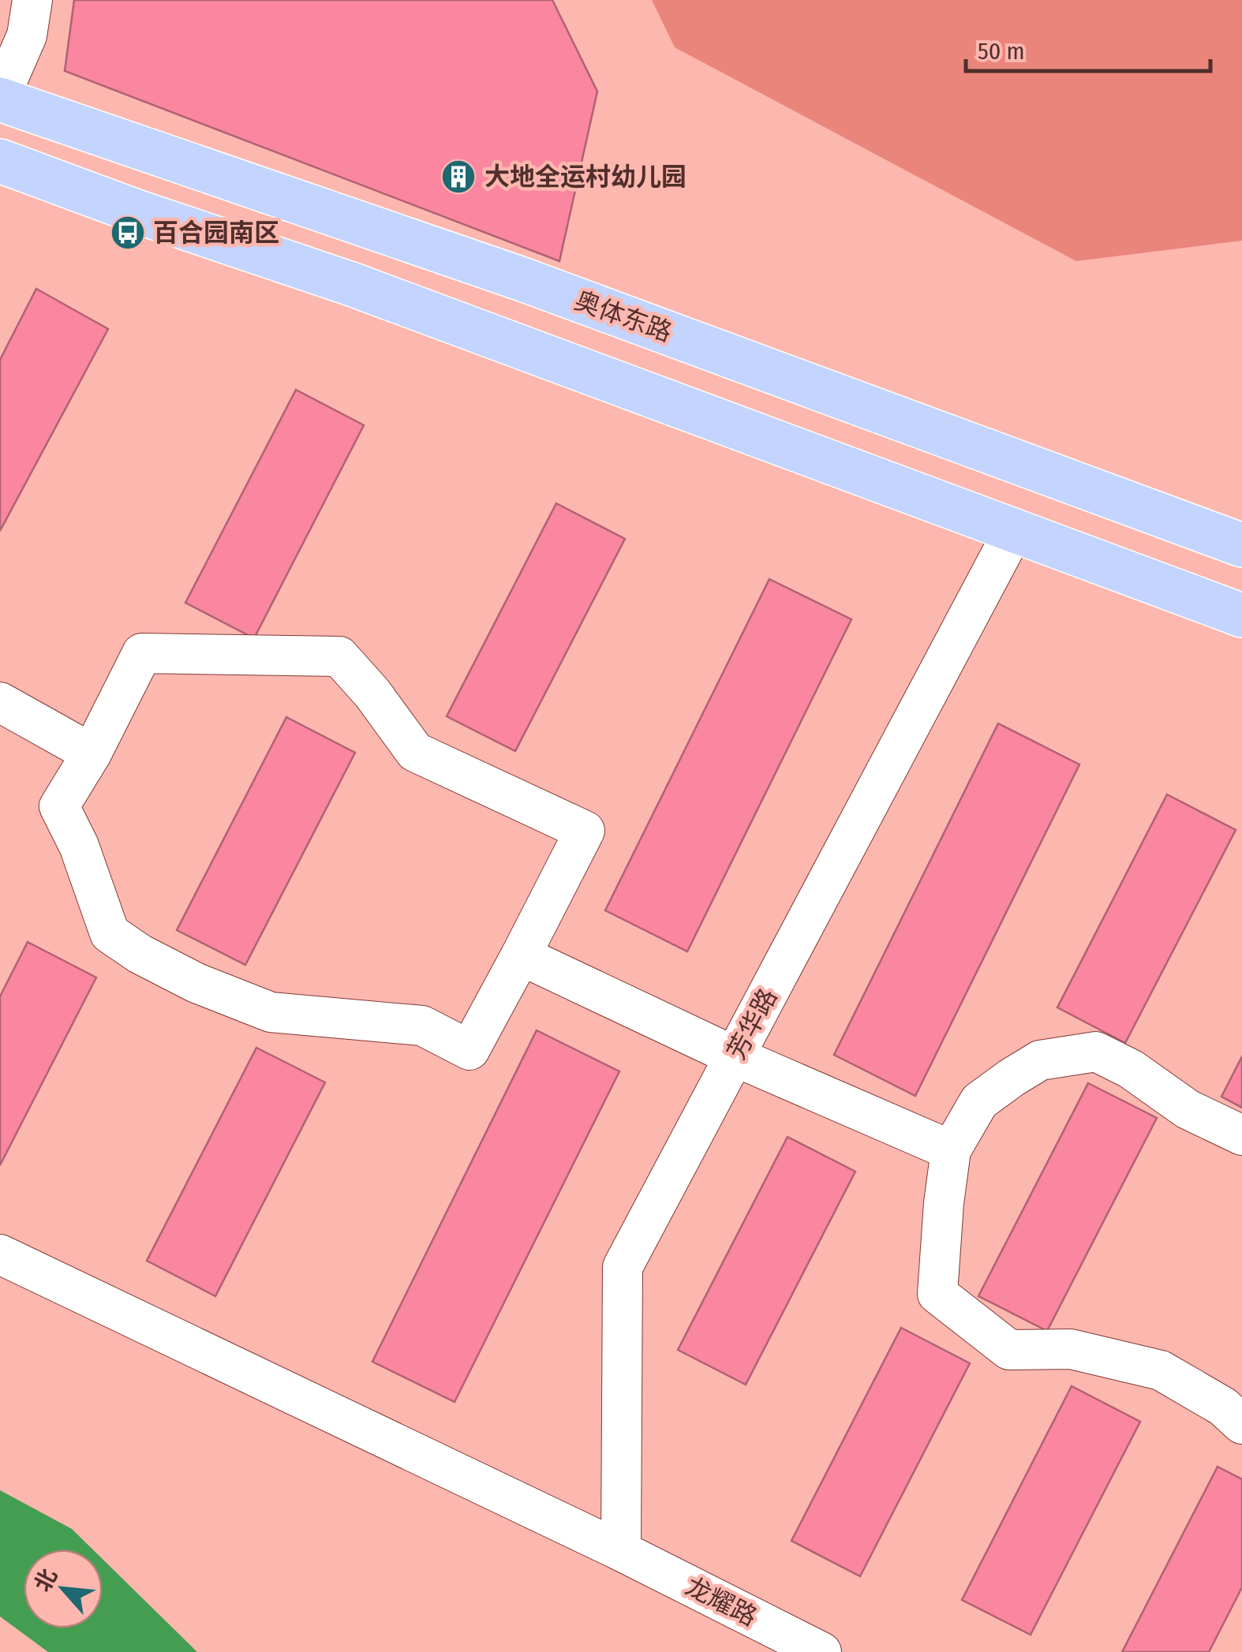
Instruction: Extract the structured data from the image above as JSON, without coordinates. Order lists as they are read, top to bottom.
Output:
{
  "streets": {
    "main road": ["奥体东路"],
    "street": ["芳华路", "龙耀路"]
  },
  "crossings": [
    ["芳华路", "龙耀路"]
  ],
  "places": {
    "building": ["大地全运村幼儿园"],
    "bus stop": ["百合园南区"]
  },
  "scale_bar": "50 m",
  "north": "top left"
}
